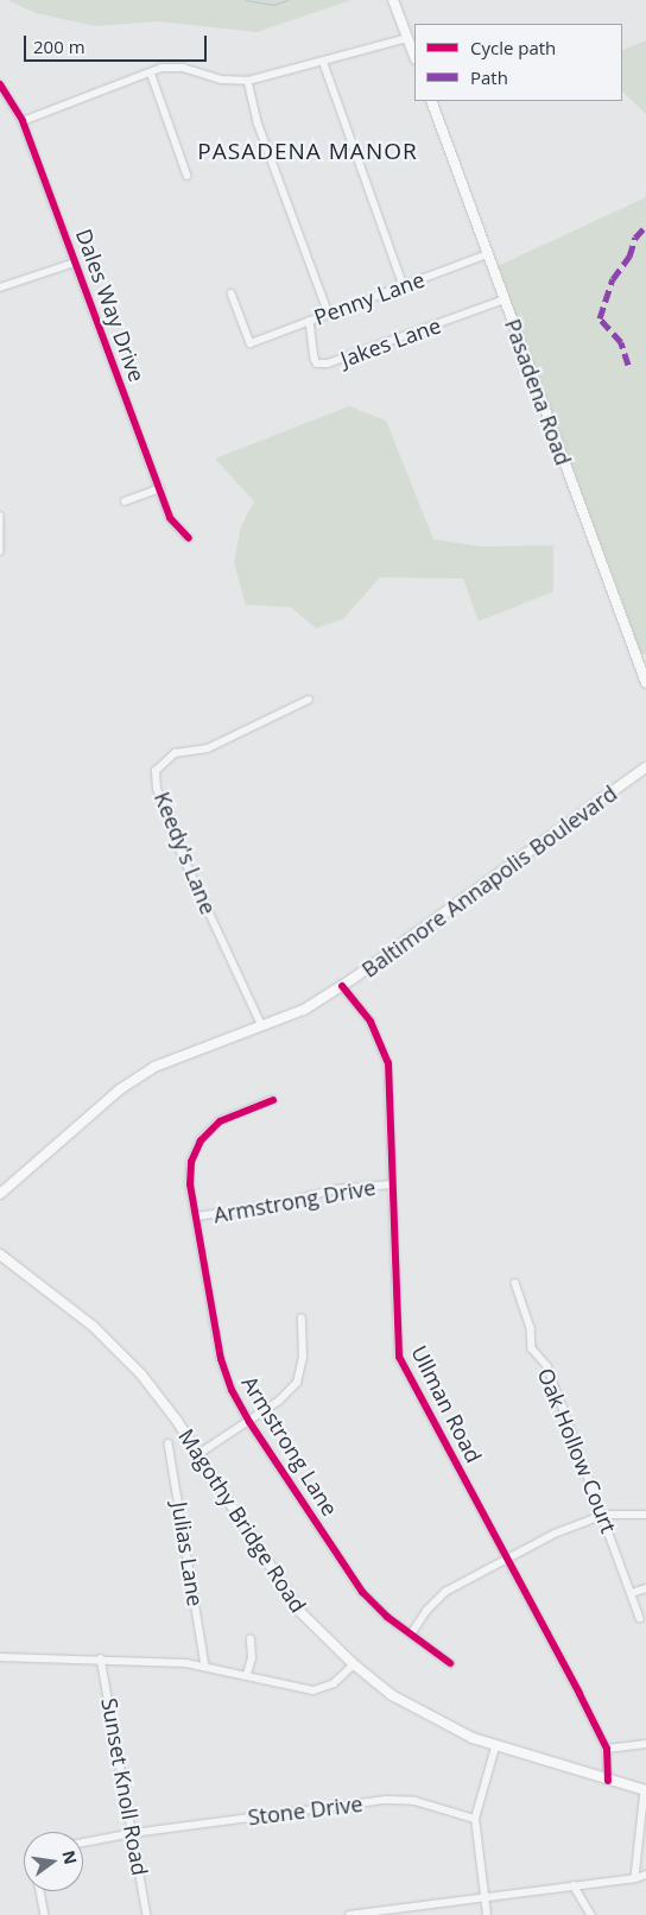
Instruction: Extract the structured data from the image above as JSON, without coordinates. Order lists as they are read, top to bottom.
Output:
{
  "streets": {
    "main road": ["Pasadena Road", "Baltimore Annapolis Boulevard", "Magothy Bridge Road"],
    "street": [
      "Penny Lane",
      "Dales Way Drive",
      "Jakes Lane",
      "Keedy's Lane",
      "Armstrong Drive",
      "Ullman Road",
      "Armstrong Lane",
      "Oak Hollow Court",
      "Julias Lane",
      "Sunset Knoll Road",
      "Stone Drive"
    ]
  },
  "crossings": [
    ["Penny Lane", "Jakes Lane"],
    ["Penny Lane", "Pasadena Road"],
    ["Jakes Lane", "Pasadena Road"],
    ["Keedy's Lane", "Baltimore Annapolis Boulevard"],
    ["Baltimore Annapolis Boulevard", "Ullman Road"],
    ["Armstrong Drive", "Ullman Road"],
    ["Armstrong Drive", "Armstrong Lane"],
    ["Ullman Road", "Magothy Bridge Road"],
    ["Sunset Knoll Road", "Stone Drive"]
  ],
  "districts": ["PASADENA MANOR"],
  "legend": ["Cycle path", "Path"],
  "scale_bar": "200 m",
  "north": "right"
}
